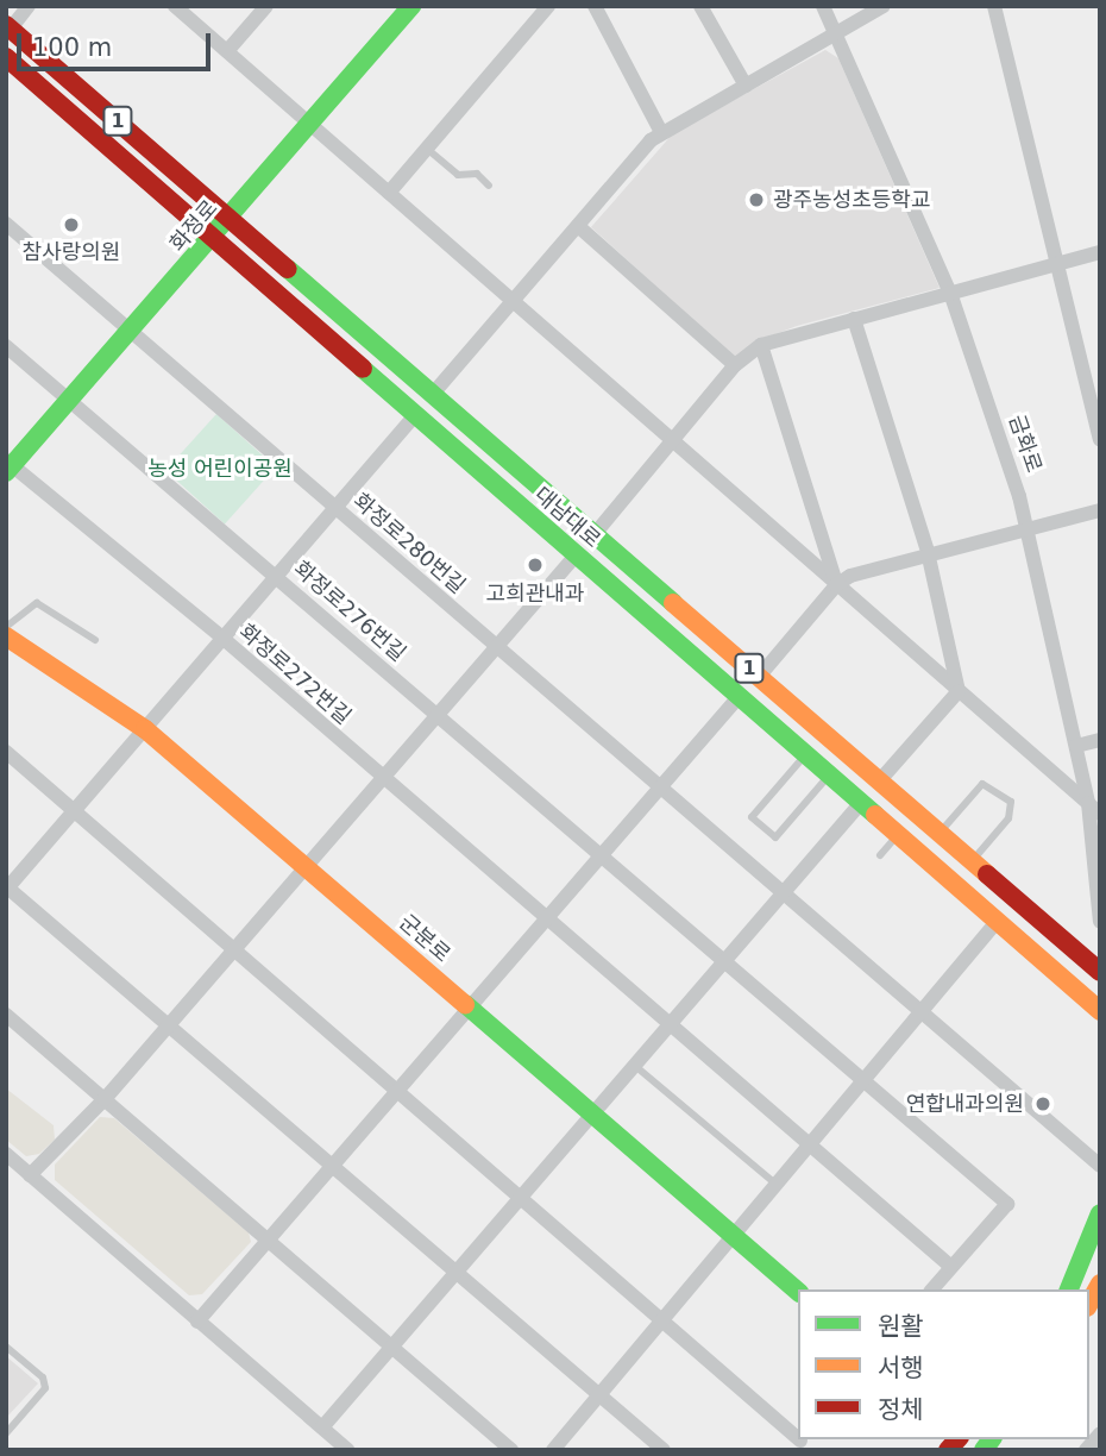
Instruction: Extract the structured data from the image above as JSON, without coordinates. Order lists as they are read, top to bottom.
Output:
{
  "streets": {
    "main road": [
      "1",
      "화정로",
      "대남대로",
      "군분로"
    ],
    "street": [
      "금화로",
      "화정로280번길",
      "화정로276번길",
      "화정로272번길"
    ]
  },
  "crossings": [
    ["화정로", "대남대로"],
    ["화정로", "화정로280번길"],
    ["화정로", "화정로276번길"],
    ["화정로", "화정로272번길"],
    ["화정로276번길", "화정로272번길"]
  ],
  "parks": ["농성 어린이공원"],
  "places": [
    "광주농성초등학교",
    "참사랑의원",
    "고희관내과",
    "연합내과의원"
  ],
  "legend": ["원활", "서행", "정체"],
  "scale_bar": "100 m"
}
